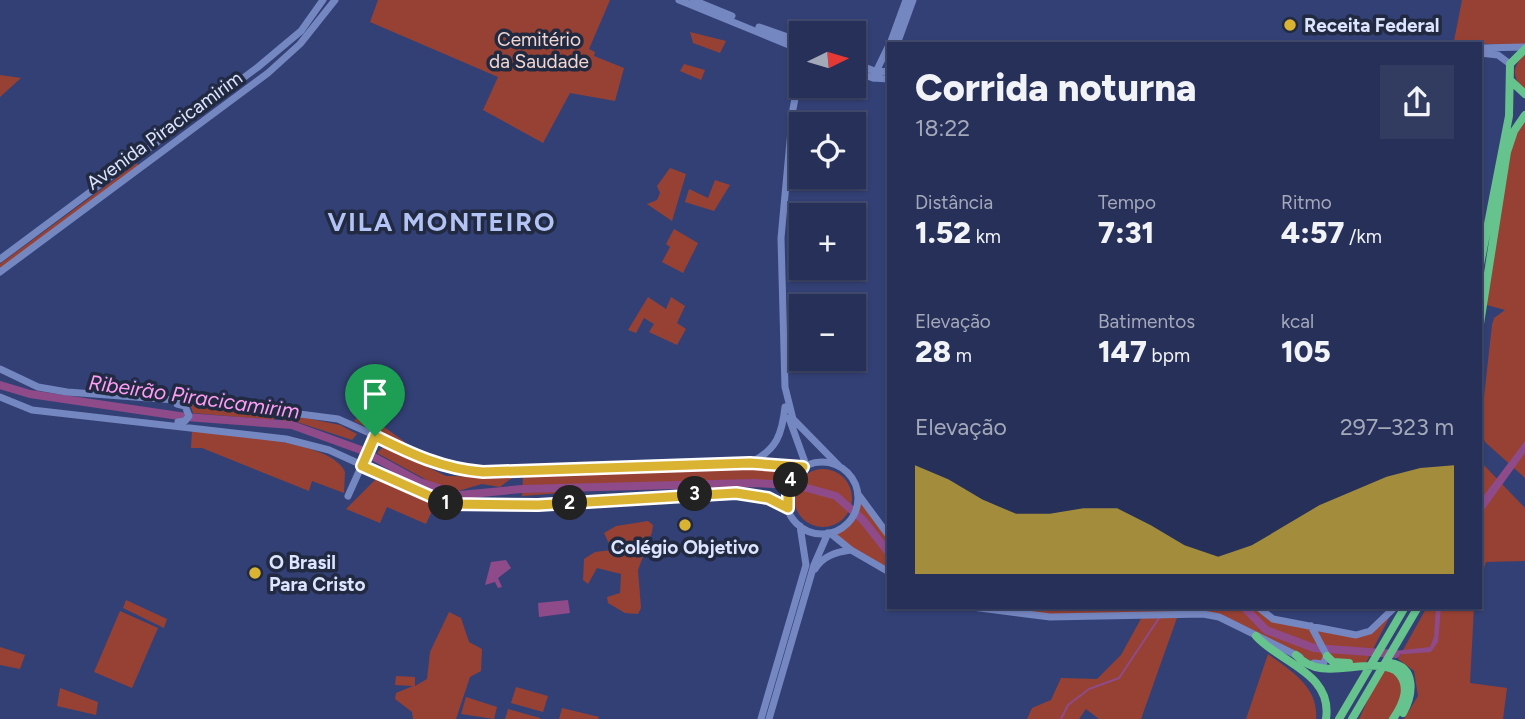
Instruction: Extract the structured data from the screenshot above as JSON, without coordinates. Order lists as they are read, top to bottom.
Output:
{
  "streets": {
    "main road": ["Avenida Piracicamirim"]
  },
  "districts": ["VILA MONTEIRO"],
  "water": ["Ribeirão Piracicamirim"],
  "parks": ["Cemitério da Saudade"],
  "places": ["Receita Federal", "Colégio Objetivo", "O Brasil Para Cristo"],
  "north": "right",
  "page": {
    "map_buttons": ["+", "−"],
    "heading": ["Corrida noturna", "18:22"],
    "stats": [
      ["Distância", "1.52 km"],
      ["Tempo", "7:31"],
      ["Ritmo", "4:57 /km"],
      ["Elevação", "28 m"],
      ["Batimentos", "147 bpm"],
      ["kcal", "105"]
    ],
    "chart": ["Elevação", "297–323 m"],
    "pins": [
      "4",
      "3",
      "1",
      "2"
    ]
  }
}
